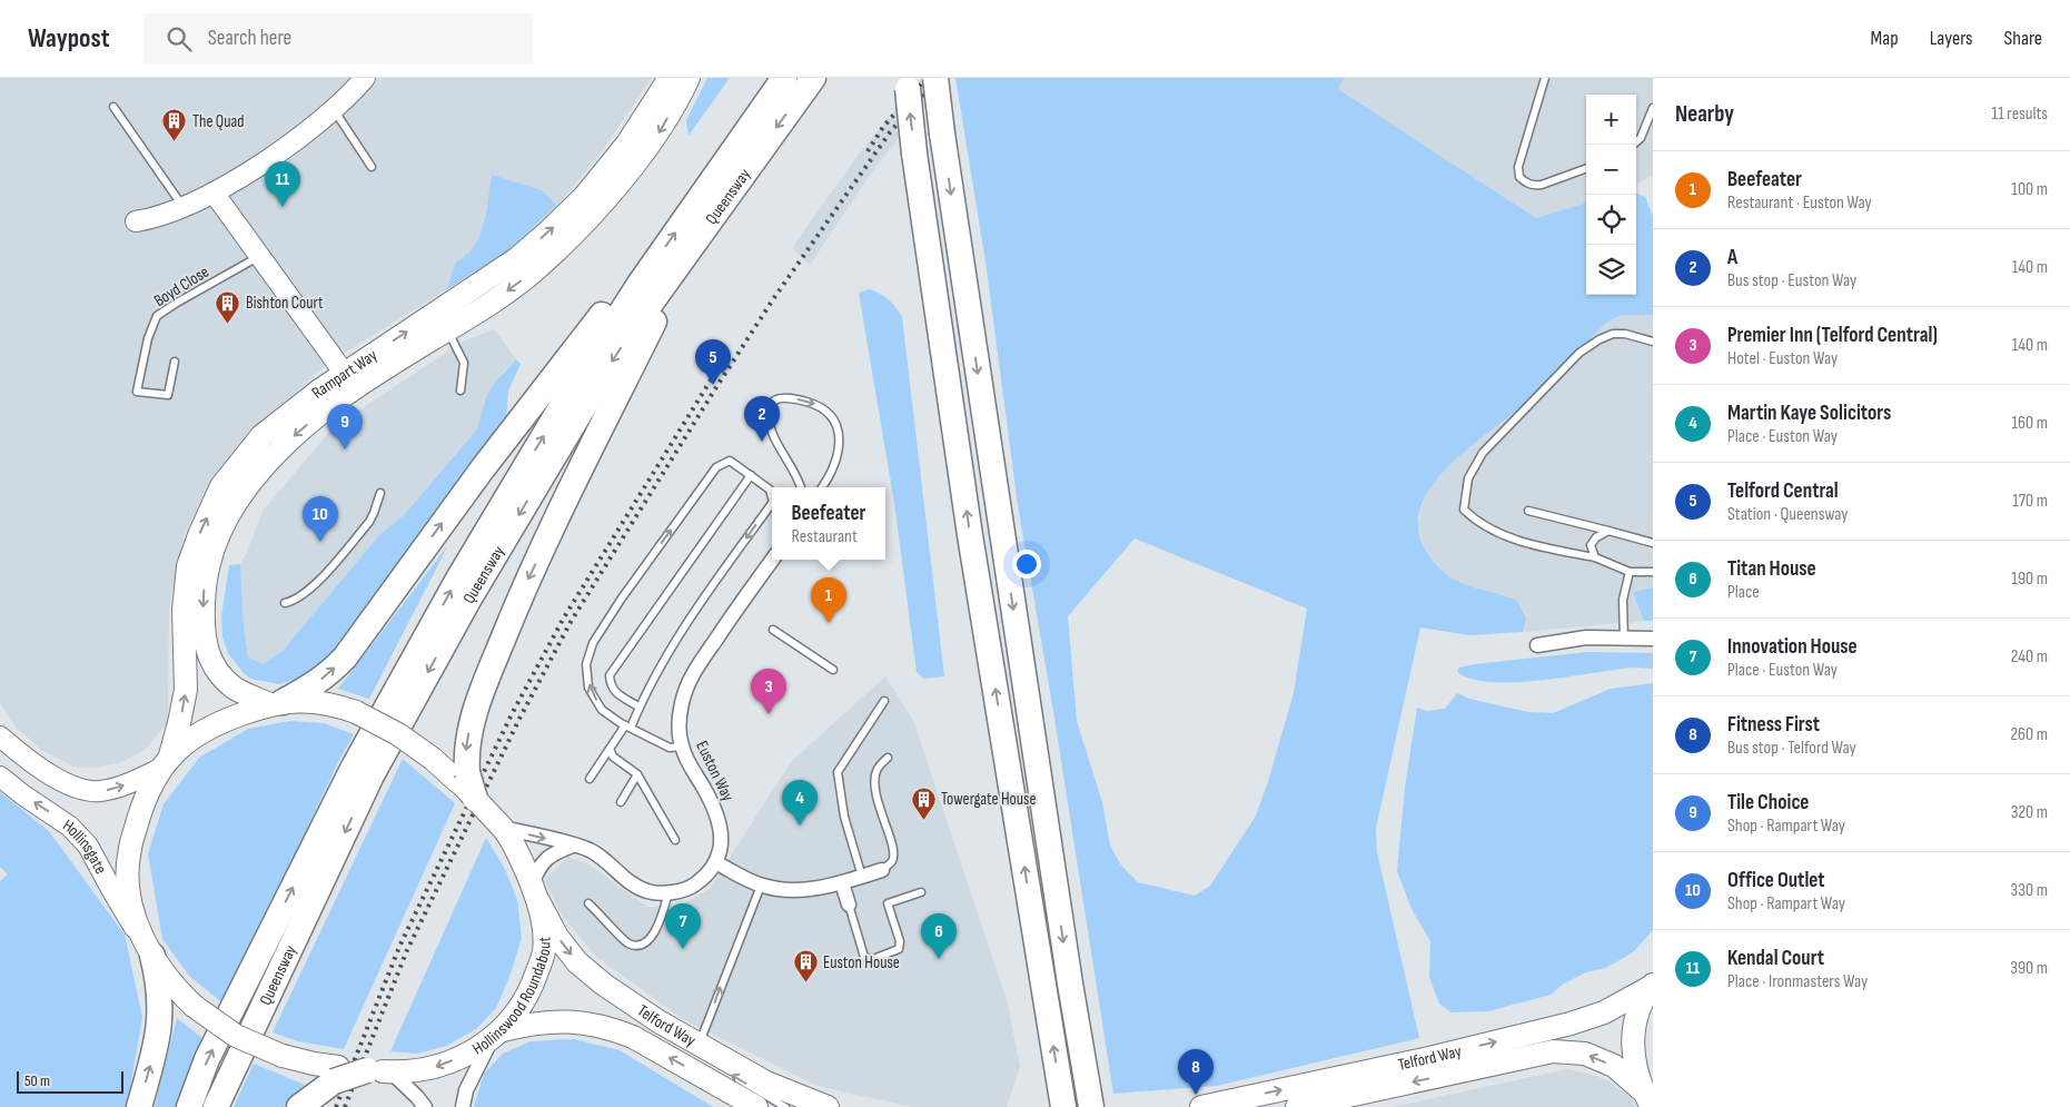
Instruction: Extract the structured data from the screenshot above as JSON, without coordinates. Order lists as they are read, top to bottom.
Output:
{
  "streets": {
    "highway": ["Queensway"],
    "main road": ["Rampart Way", "Hollinswood Roundabout", "Telford Way"],
    "street": ["Euston Way", "Hollinsgate"],
    "lane": ["Boyd Close"]
  },
  "crossings": [
    ["Rampart Way", "Hollinswood Roundabout"],
    ["Hollinsgate", "Hollinswood Roundabout"],
    ["Hollinswood Roundabout", "Telford Way"]
  ],
  "one_way": ["Hollinsgate"],
  "places": {
    "building": [
      "The Quad",
      "Bishton Court",
      "Towergate House",
      "Euston House"
    ]
  },
  "scale_bar": "50 m",
  "page": {
    "header": "Waypost",
    "search": "Search here",
    "nav": ["Map", "Layers", "Share"],
    "heading": ["Nearby", "11 results"],
    "map_buttons": ["+", "−"],
    "list": [
      {
        "mark": "1",
        "name": "Beefeater",
        "note": "Restaurant · Euston Way",
        "value": "100 m"
      },
      {
        "mark": "2",
        "name": "A",
        "note": "Bus stop · Euston Way",
        "value": "140 m"
      },
      {
        "mark": "3",
        "name": "Premier Inn (Telford Central)",
        "note": "Hotel · Euston Way",
        "value": "140 m"
      },
      {
        "mark": "4",
        "name": "Martin Kaye Solicitors",
        "note": "Place · Euston Way",
        "value": "160 m"
      },
      {
        "mark": "5",
        "name": "Telford Central",
        "note": "Station · Queensway",
        "value": "170 m"
      },
      {
        "mark": "6",
        "name": "Titan House",
        "note": "Place",
        "value": "190 m"
      },
      {
        "mark": "7",
        "name": "Innovation House",
        "note": "Place · Euston Way",
        "value": "240 m"
      },
      {
        "mark": "8",
        "name": "Fitness First",
        "note": "Bus stop · Telford Way",
        "value": "260 m"
      },
      {
        "mark": "9",
        "name": "Tile Choice",
        "note": "Shop · Rampart Way",
        "value": "320 m"
      },
      {
        "mark": "10",
        "name": "Office Outlet",
        "note": "Shop · Rampart Way",
        "value": "330 m"
      },
      {
        "mark": "11",
        "name": "Kendal Court",
        "note": "Place · Ironmasters Way",
        "value": "390 m"
      }
    ],
    "pins": [
      "11",
      "5",
      "2",
      "9",
      "10",
      "1",
      "3",
      "4",
      "7",
      "6",
      "8"
    ],
    "popup": ["Beefeater", "Restaurant"],
    "scale": "50 m"
  }
}
